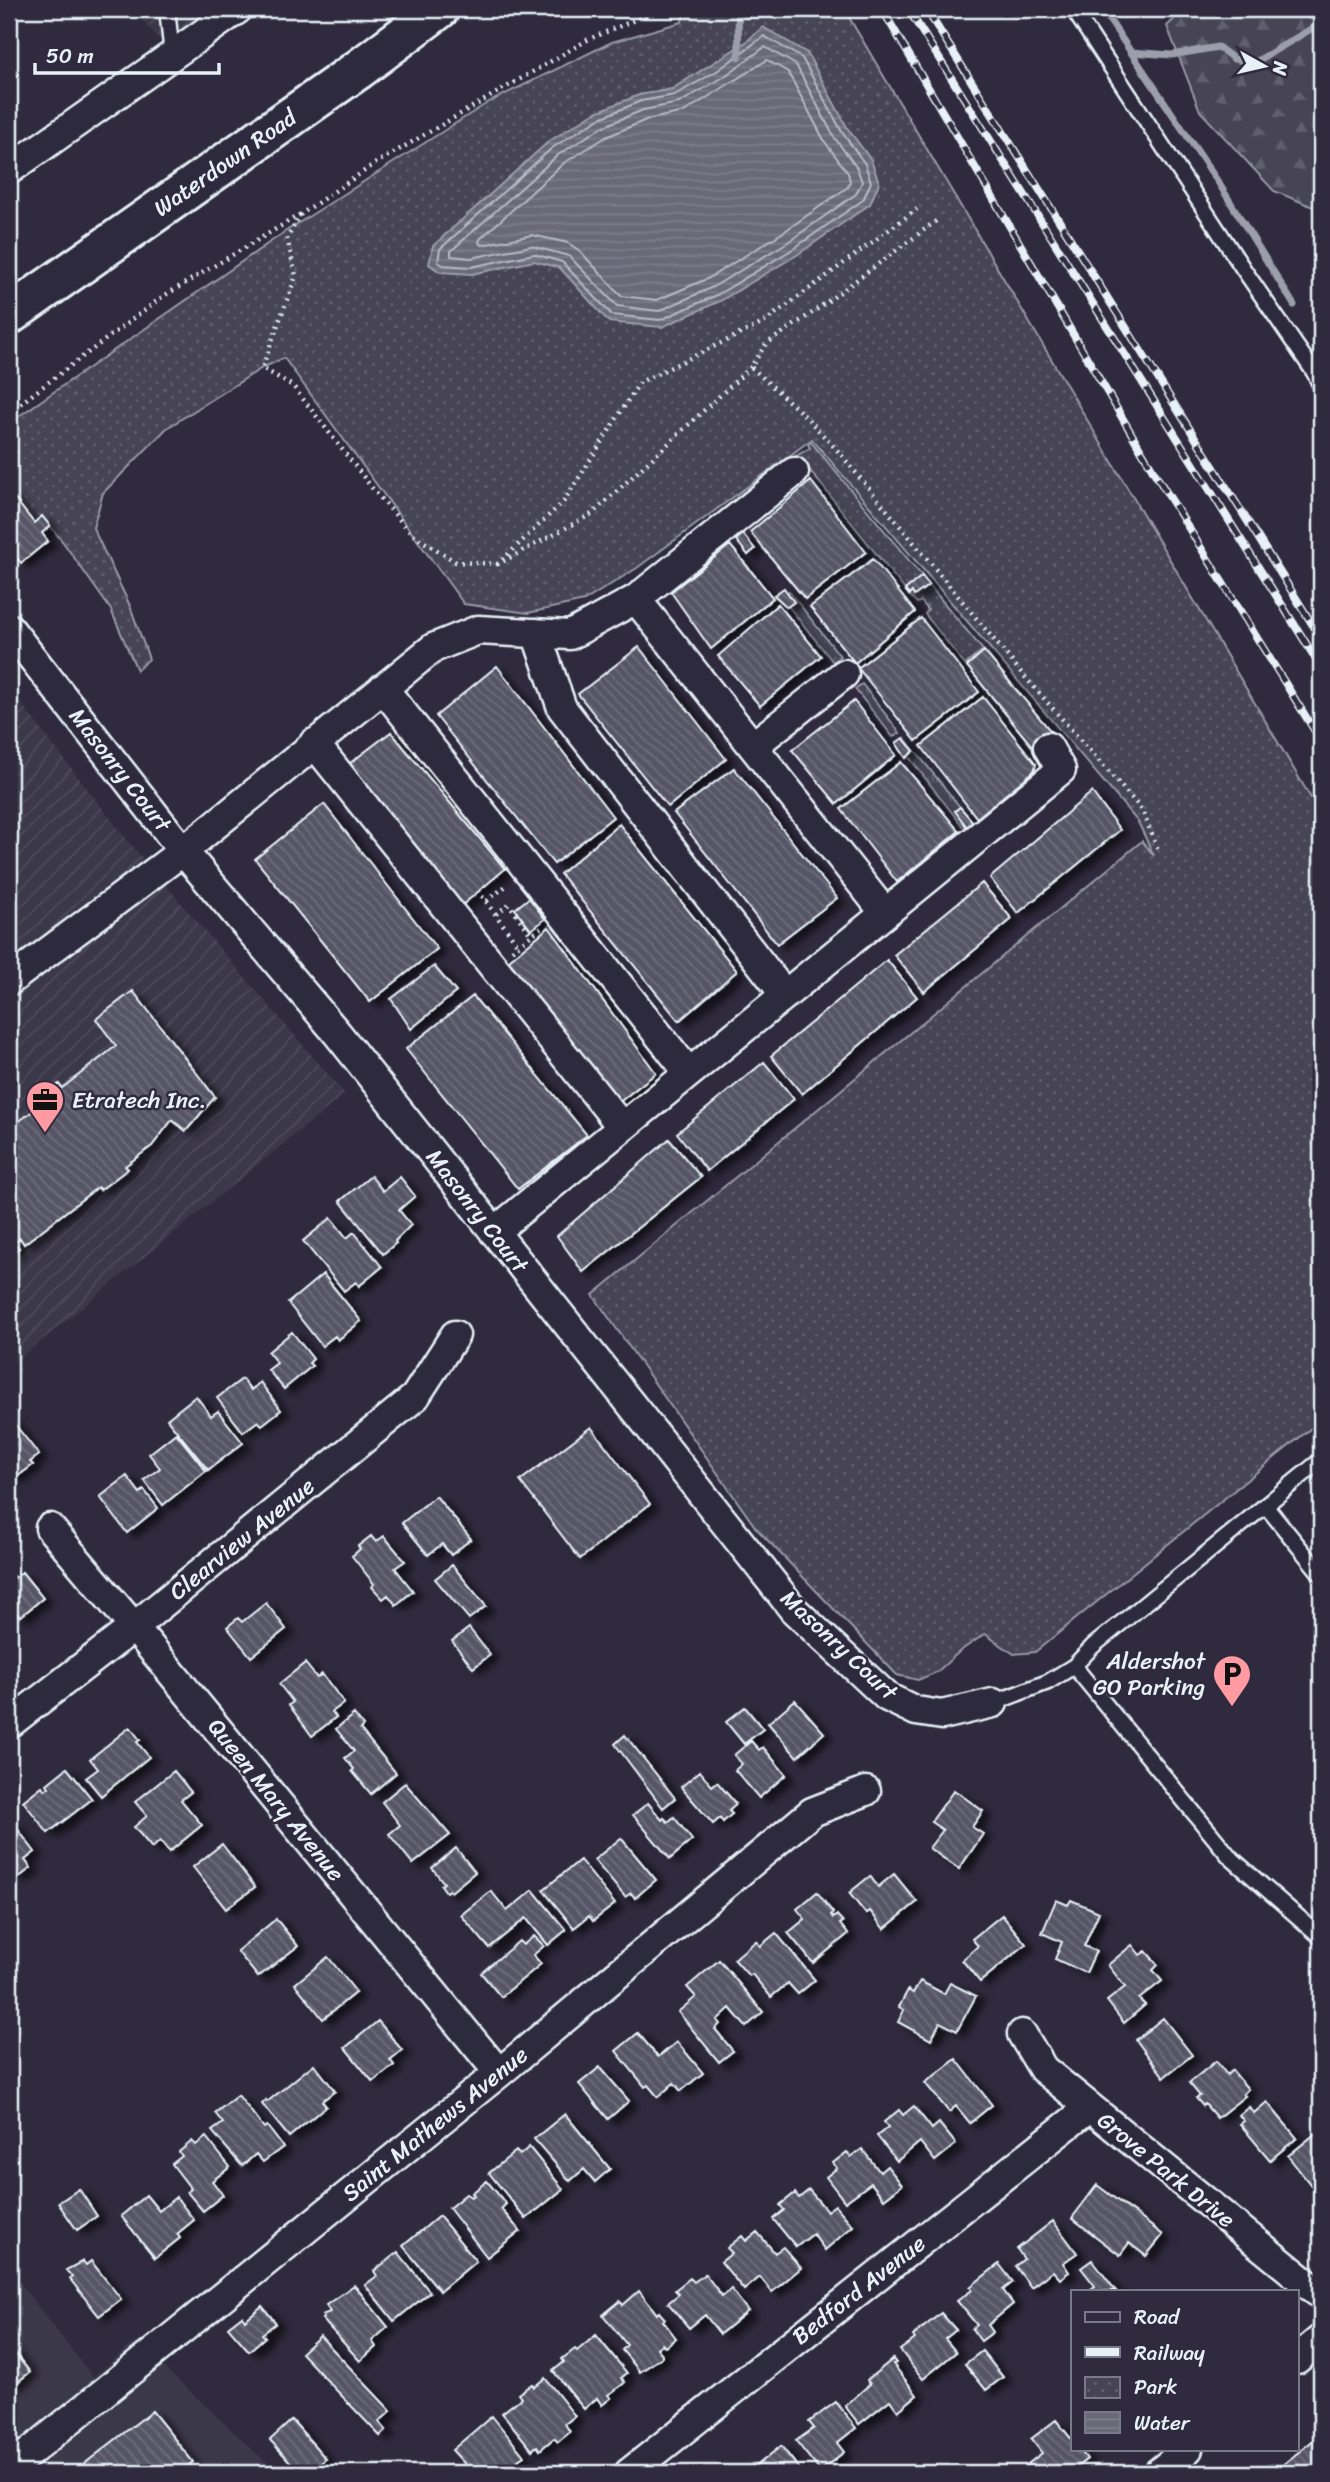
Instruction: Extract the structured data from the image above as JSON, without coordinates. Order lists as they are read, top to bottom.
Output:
{
  "streets": {
    "main road": ["Waterdown Road"],
    "street": [
      "Masonry Court",
      "Clearview Avenue",
      "Queen Mary Avenue",
      "Saint Mathews Avenue",
      "Grove Park Drive",
      "Bedford Avenue"
    ]
  },
  "crossings": [
    ["Clearview Avenue", "Queen Mary Avenue"],
    ["Queen Mary Avenue", "Saint Mathews Avenue"],
    ["Grove Park Drive", "Bedford Avenue"]
  ],
  "places": {
    "office": ["Etratech Inc."],
    "parking": ["Aldershot GO Parking"]
  },
  "legend": [
    "Road",
    "Railway",
    "Park",
    "Water"
  ],
  "scale_bar": "50 m",
  "north": "right"
}
